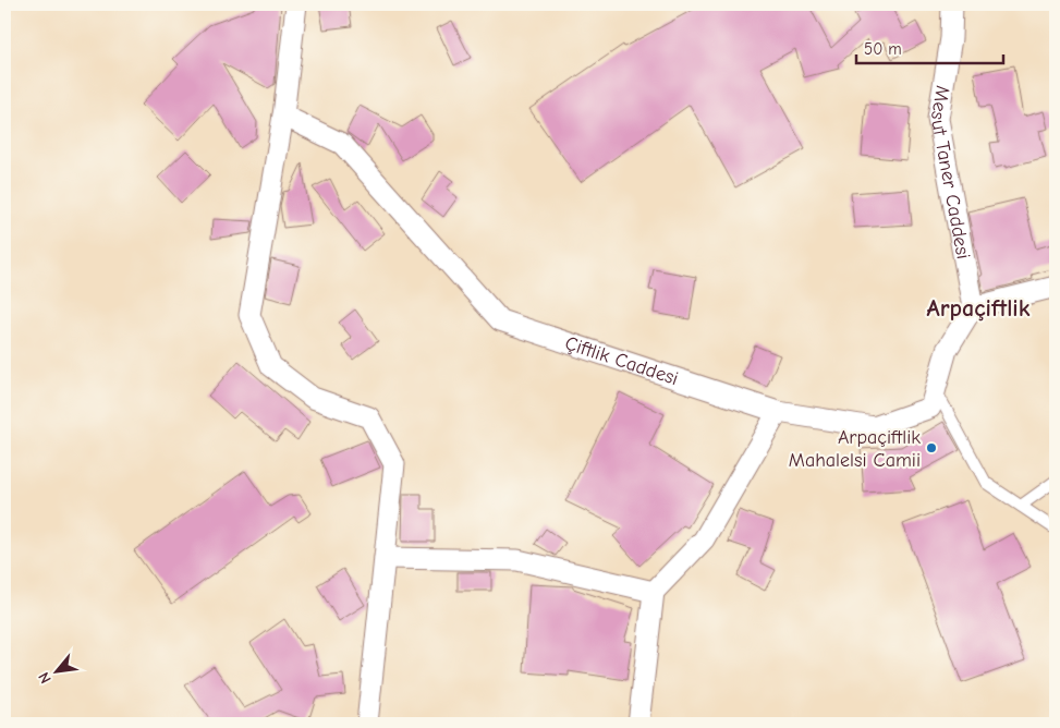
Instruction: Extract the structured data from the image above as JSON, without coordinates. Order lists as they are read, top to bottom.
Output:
{
  "streets": {
    "street": ["Mesut Taner Caddesi", "Çiftlik Caddesi"]
  },
  "crossings": [
    ["Mesut Taner Caddesi", "Çiftlik Caddesi"]
  ],
  "districts": ["Arpaçiftlik"],
  "places": ["Arpaçiftlik Mahalelsi Camii"],
  "scale_bar": "50 m",
  "north": "bottom left"
}
